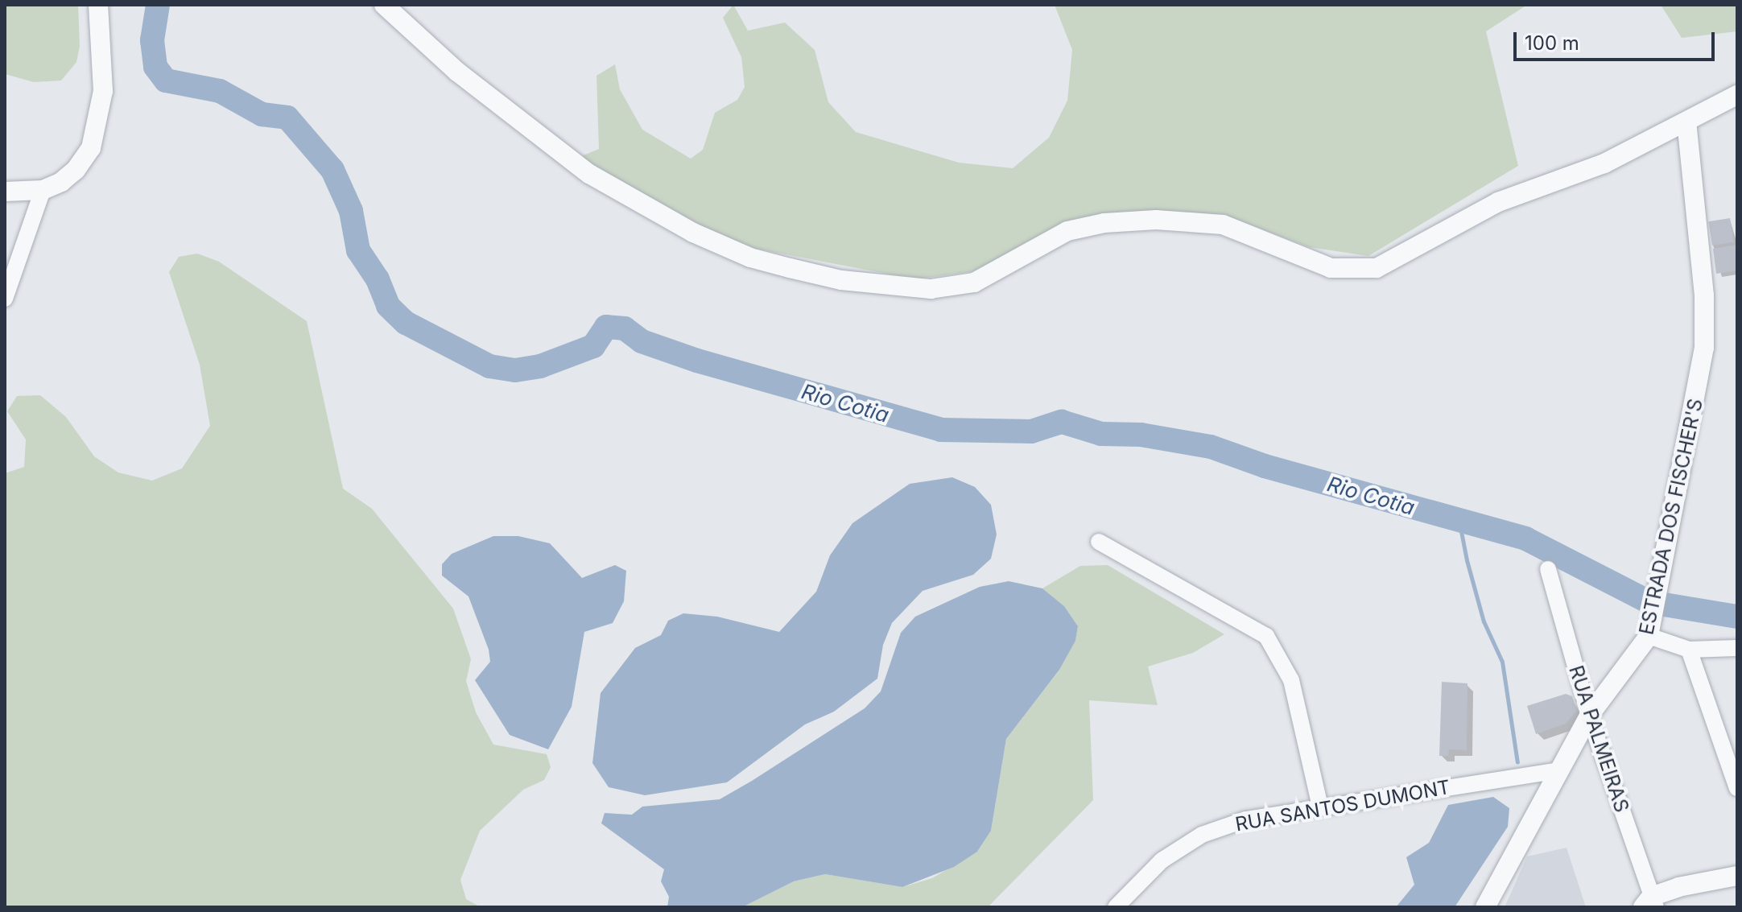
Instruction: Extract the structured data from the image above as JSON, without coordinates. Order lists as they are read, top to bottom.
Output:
{
  "streets": {
    "street": ["ESTRADA DOS FISCHER'S", "RUA PALMEIRAS", "RUA SANTOS DUMONT"]
  },
  "crossings": [
    ["ESTRADA DOS FISCHER'S", "RUA PALMEIRAS"],
    ["ESTRADA DOS FISCHER'S", "RUA SANTOS DUMONT"]
  ],
  "water": ["Rio Cotia"],
  "scale_bar": "100 m"
}
